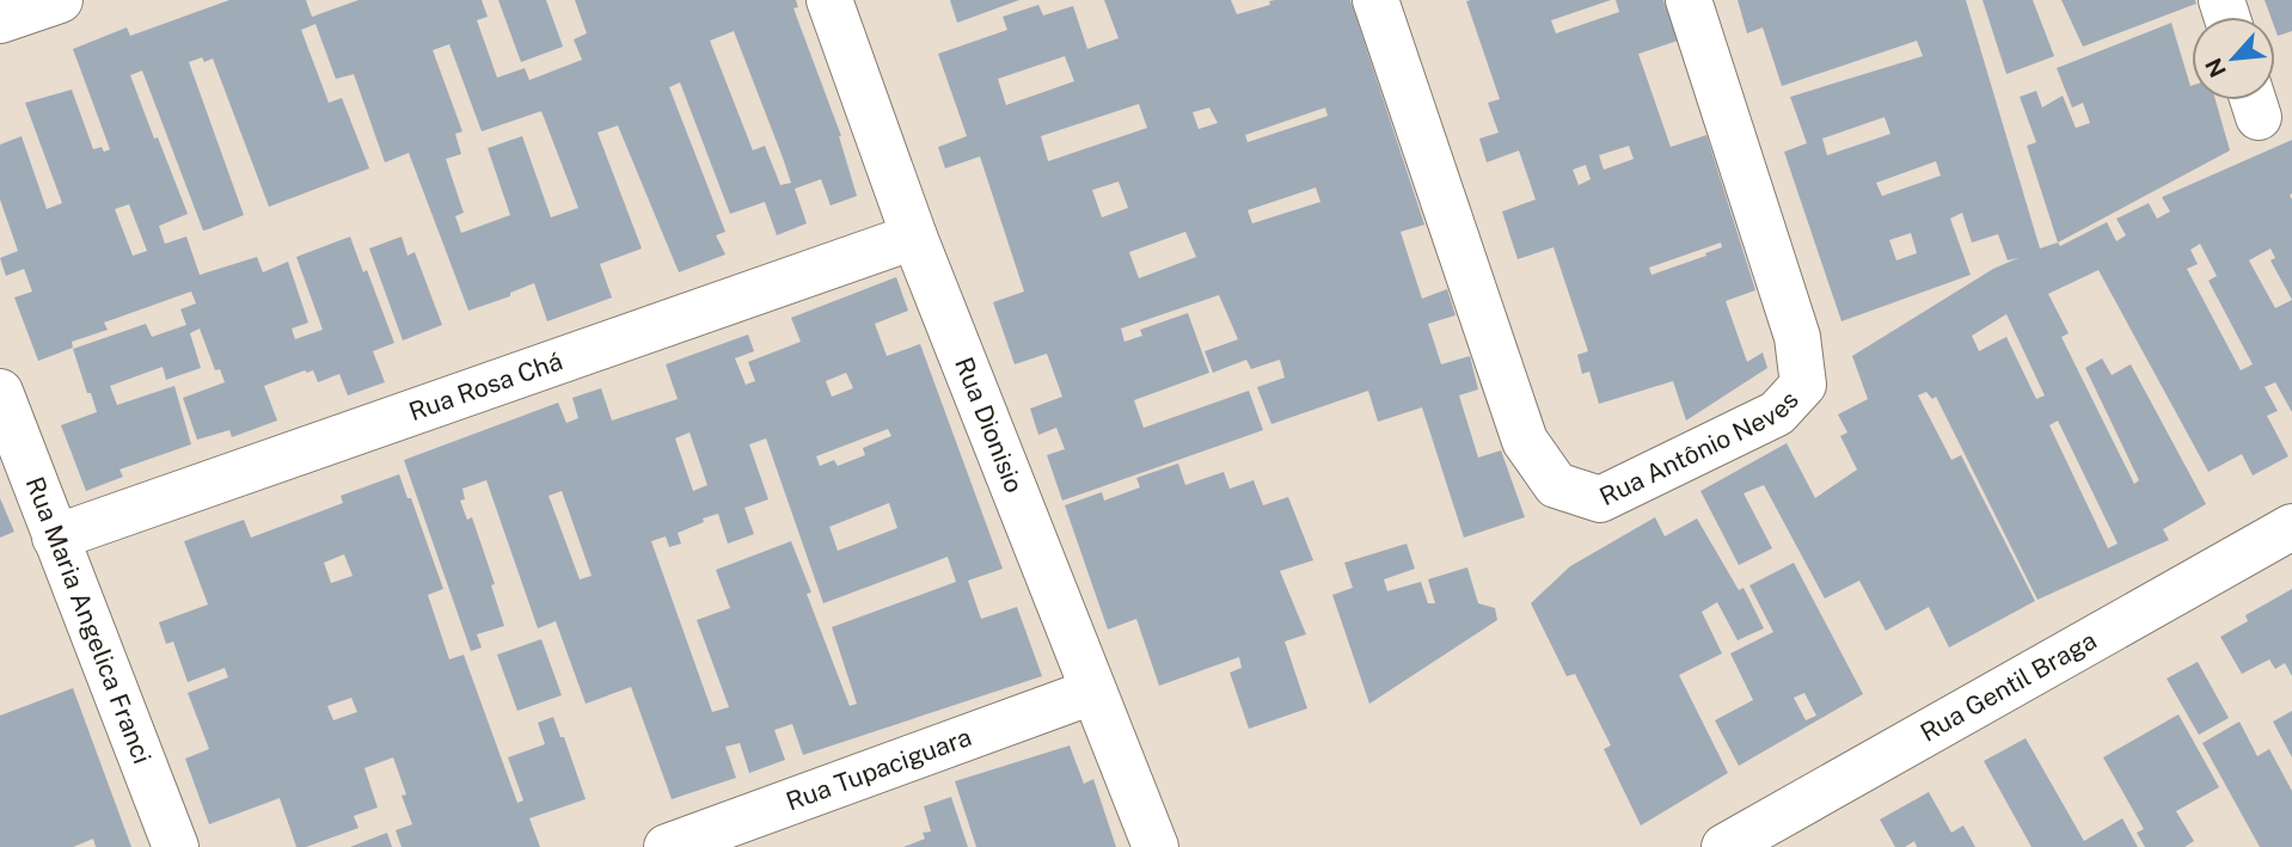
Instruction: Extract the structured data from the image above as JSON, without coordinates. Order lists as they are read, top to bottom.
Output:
{
  "streets": {
    "street": [
      "Rua Rosa Chá",
      "Rua Dionisio",
      "Rua Antônio Neves",
      "Rua Maria Angelica Franci",
      "Rua Gentil Braga",
      "Rua Tupaciguara"
    ]
  },
  "crossings": [
    ["Rua Rosa Chá", "Rua Dionisio"],
    ["Rua Rosa Chá", "Rua Maria Angelica Franci"],
    ["Rua Dionisio", "Rua Tupaciguara"]
  ],
  "north": "bottom left"
}
